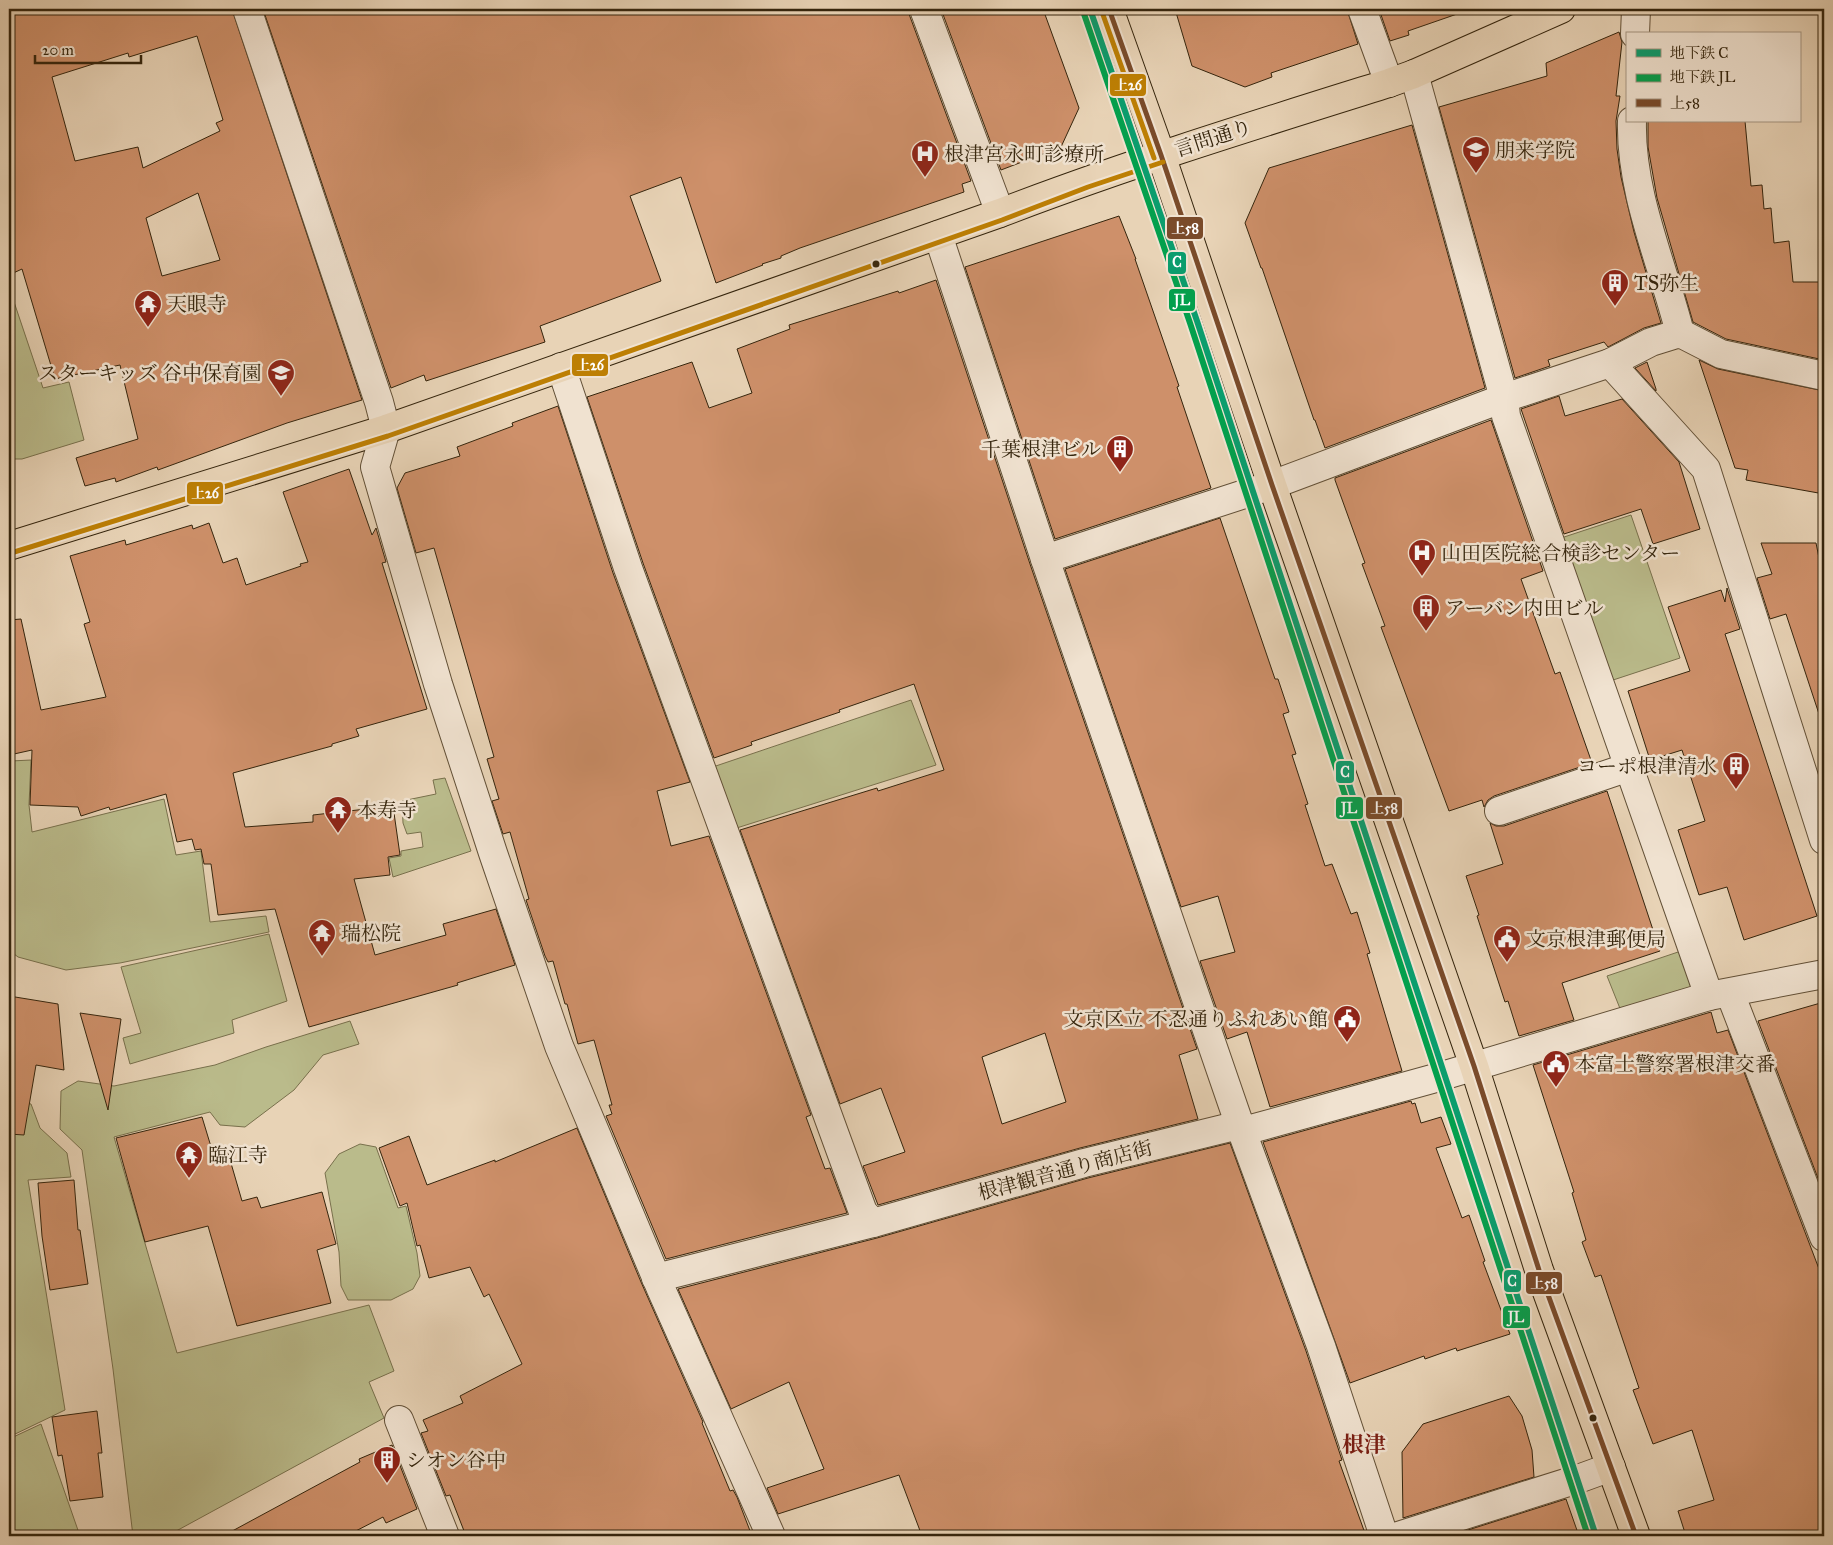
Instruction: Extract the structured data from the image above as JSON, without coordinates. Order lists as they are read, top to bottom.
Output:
{
  "streets": {
    "main road": ["言問通り"],
    "street": ["根津観音通り商店街"]
  },
  "districts": ["根津"],
  "places": {
    "school or university": ["朋来学院", "スターキッズ 谷中保育園"],
    "hospital": ["根津宮永町診療所", "山田医院総合検診センター"],
    "building": [
      "TS弥生",
      "千葉根津ビル",
      "アーバン内田ビル",
      "コーポ根津清水",
      "シオン谷中"
    ],
    "temple": [
      "天眼寺",
      "本寿寺",
      "瑞松院",
      "臨江寺"
    ],
    "public building": ["文京根津郵便局", "文京区立 不忍通りふれあい館", "本富士警察署根津交番"]
  },
  "lines": [
    "metro line C",
    "transit line 上58",
    "metro line JL",
    "transit line 上26"
  ],
  "legend": ["地下鉄 C", "地下鉄 JL", "上58"],
  "scale_bar": "20 m"
}
